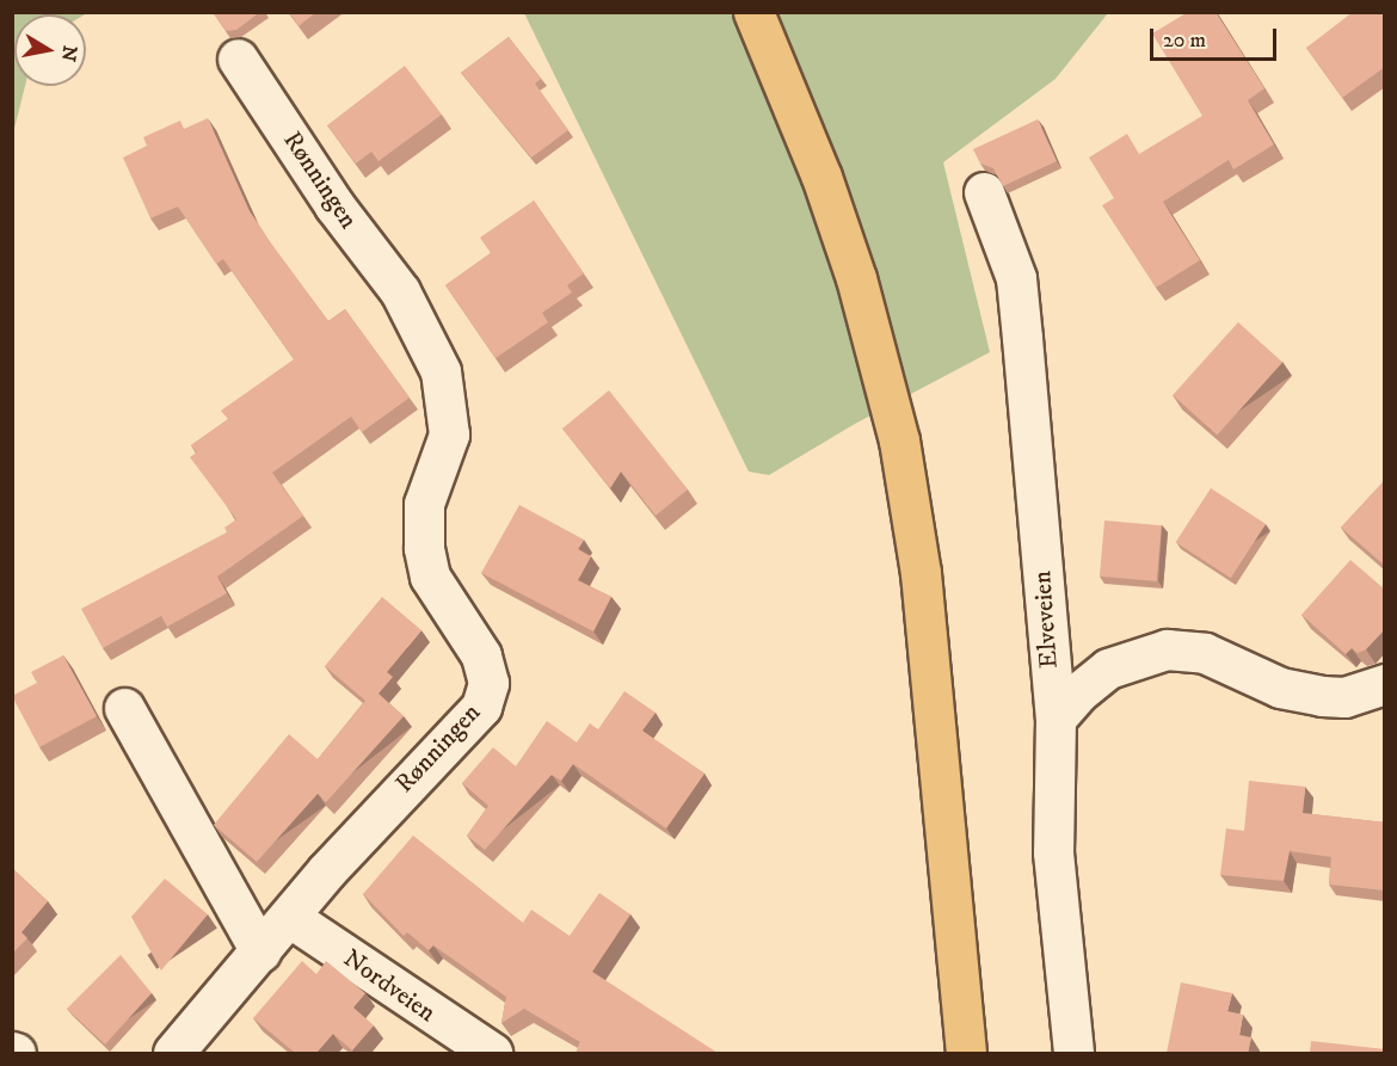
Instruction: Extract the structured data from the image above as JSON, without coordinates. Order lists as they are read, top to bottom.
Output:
{
  "streets": {
    "street": ["Rønningen", "Elveveien", "Nordveien"]
  },
  "crossings": [
    ["Rønningen", "Nordveien"]
  ],
  "scale_bar": "20 m",
  "north": "right"
}
